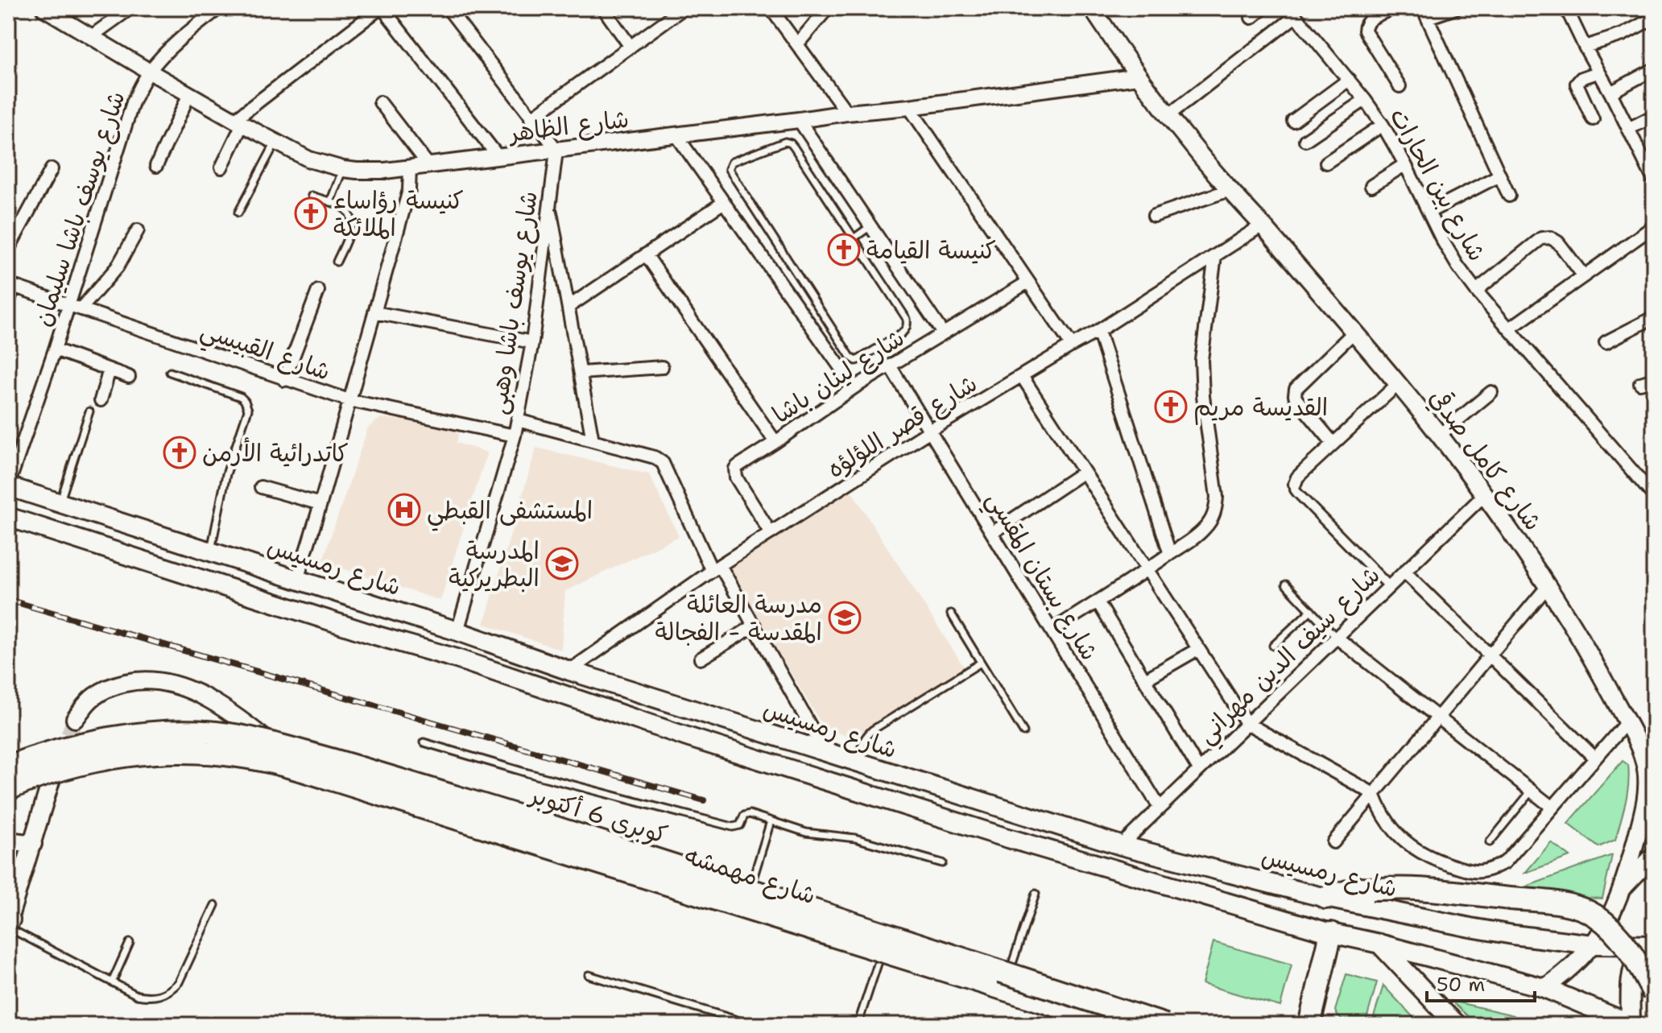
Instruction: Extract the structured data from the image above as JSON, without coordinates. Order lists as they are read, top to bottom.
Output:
{
  "streets": {
    "highway": ["كوبرى 6 أكتوبر"],
    "main road": ["شارع كامل صدقي", "شارع رمسيس", "شارع مهمشه"],
    "street": [
      "شارع الظاهر",
      "شارع بين الحارات",
      "شارع يوسف باشا سليمان",
      "شارع يوسف باشا وهبى",
      "شارع القبيسي",
      "شارع لينان باشا",
      "شارع قصر اللؤلؤه",
      "شارع بستان المقسي",
      "شارع سيف الدين مهراني"
    ]
  },
  "crossings": [
    ["شارع الظاهر", "شارع يوسف باشا سليمان"],
    ["شارع الظاهر", "شارع يوسف باشا وهبى"],
    ["شارع الظاهر", "شارع كامل صدقي"],
    ["شارع يوسف باشا سليمان", "شارع القبيسي"],
    ["شارع يوسف باشا سليمان", "شارع رمسيس"],
    ["شارع يوسف باشا وهبى", "شارع القبيسي"],
    ["شارع يوسف باشا وهبى", "شارع رمسيس"],
    ["شارع لينان باشا", "شارع قصر اللؤلؤه"],
    ["شارع لينان باشا", "شارع بستان المقسي"],
    ["شارع قصر اللؤلؤه", "شارع كامل صدقي"],
    ["شارع قصر اللؤلؤه", "شارع رمسيس"],
    ["شارع قصر اللؤلؤه", "شارع بستان المقسي"],
    ["شارع كامل صدقي", "شارع رمسيس"],
    ["شارع كامل صدقي", "شارع سيف الدين مهراني"],
    ["شارع رمسيس", "شارع سيف الدين مهراني"],
    ["شارع بستان المقسي", "شارع سيف الدين مهراني"]
  ],
  "places": {
    "church": [
      "كنيسة رؤاساء الملائكة",
      "كنيسة القيامة",
      "القديسة مريم",
      "كاتدرائية الأرمن"
    ],
    "hospital": ["المستشفى القبطي"],
    "school or university": ["المدرسة البطريركية", "مدرسة العائلة المقدسة - الفجالة"]
  },
  "scale_bar": "50 m"
}
